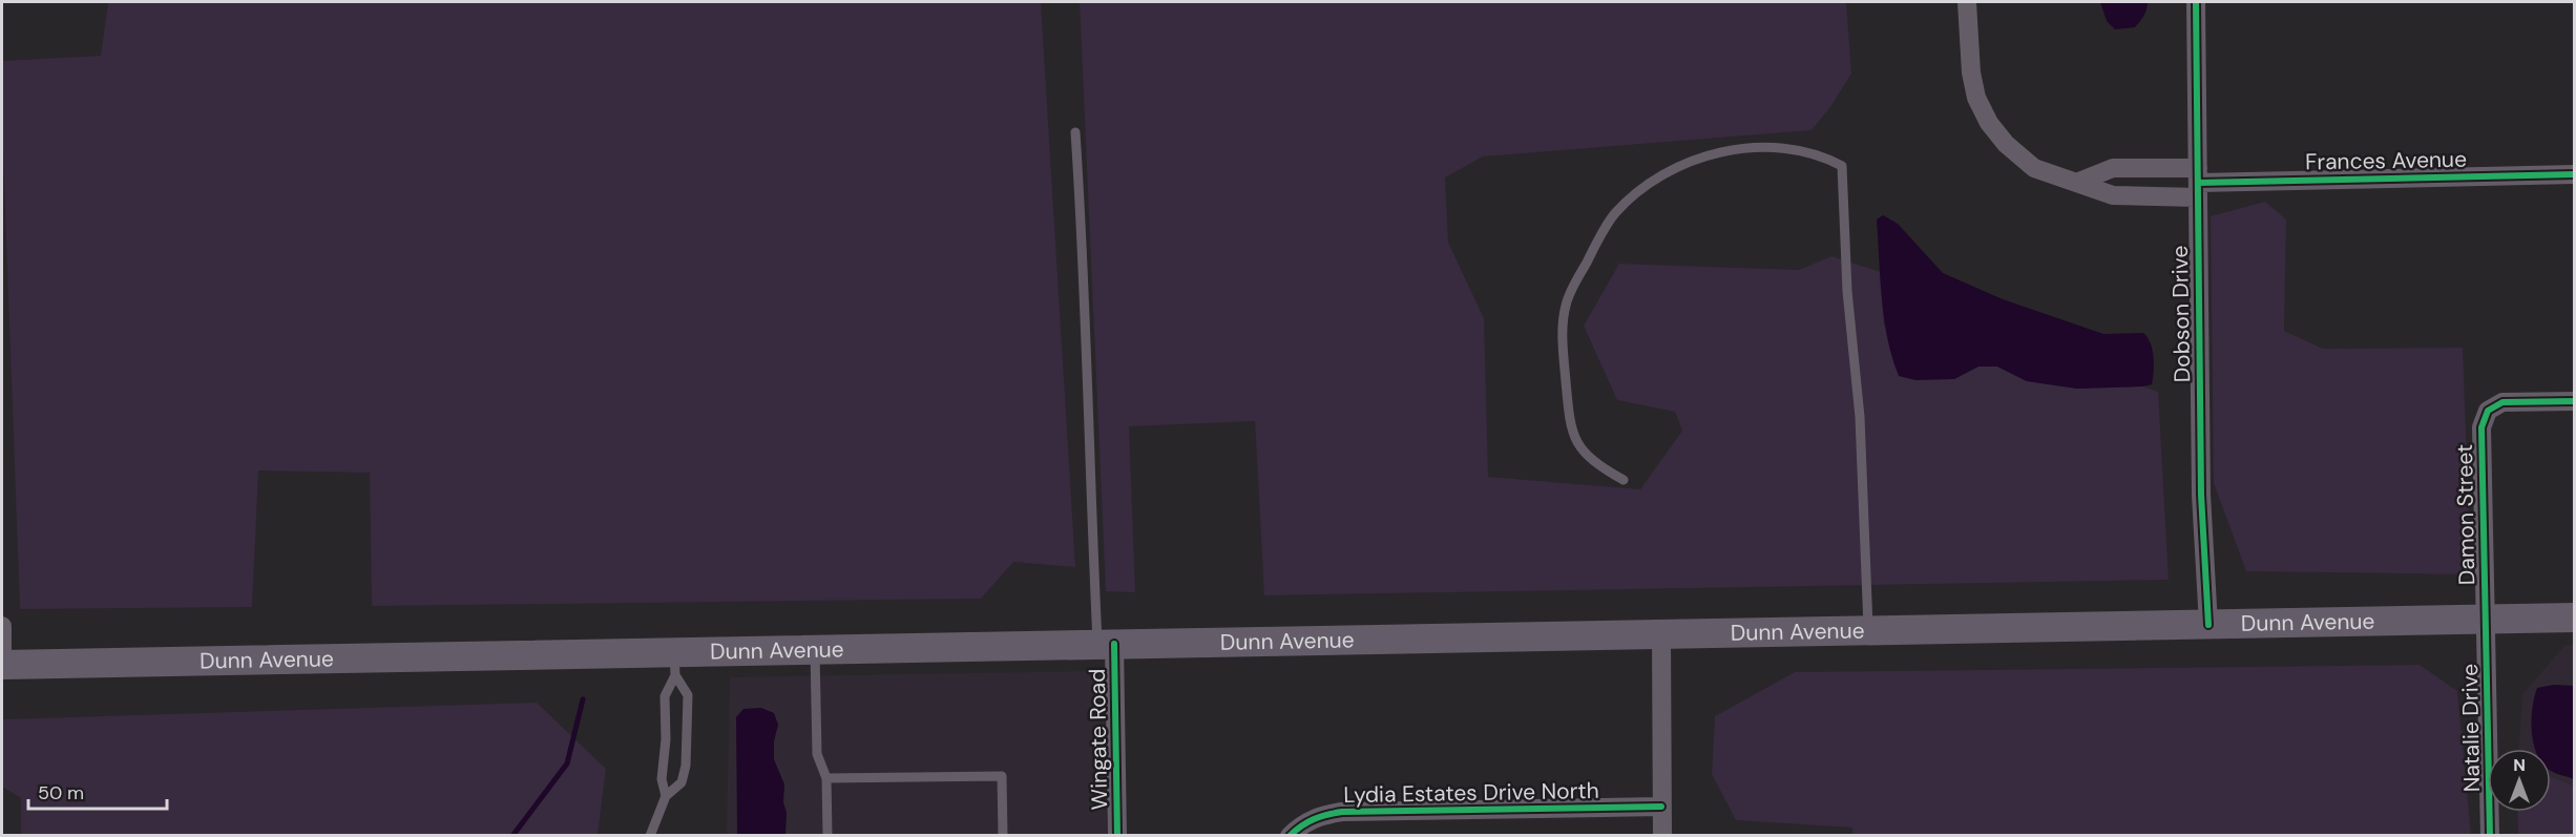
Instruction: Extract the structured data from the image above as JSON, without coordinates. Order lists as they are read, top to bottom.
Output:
{
  "streets": {
    "main road": ["Dunn Avenue"],
    "street": [
      "Frances Avenue",
      "Dobson Drive",
      "Damon Street",
      "Natalie Drive",
      "Wingate Road",
      "Lydia Estates Drive North"
    ]
  },
  "crossings": [
    ["Frances Avenue", "Dobson Drive"],
    ["Dobson Drive", "Dunn Avenue"],
    ["Damon Street", "Dunn Avenue"],
    ["Damon Street", "Natalie Drive"],
    ["Dunn Avenue", "Natalie Drive"],
    ["Dunn Avenue", "Wingate Road"]
  ],
  "scale_bar": "50 m",
  "north": "top"
}
